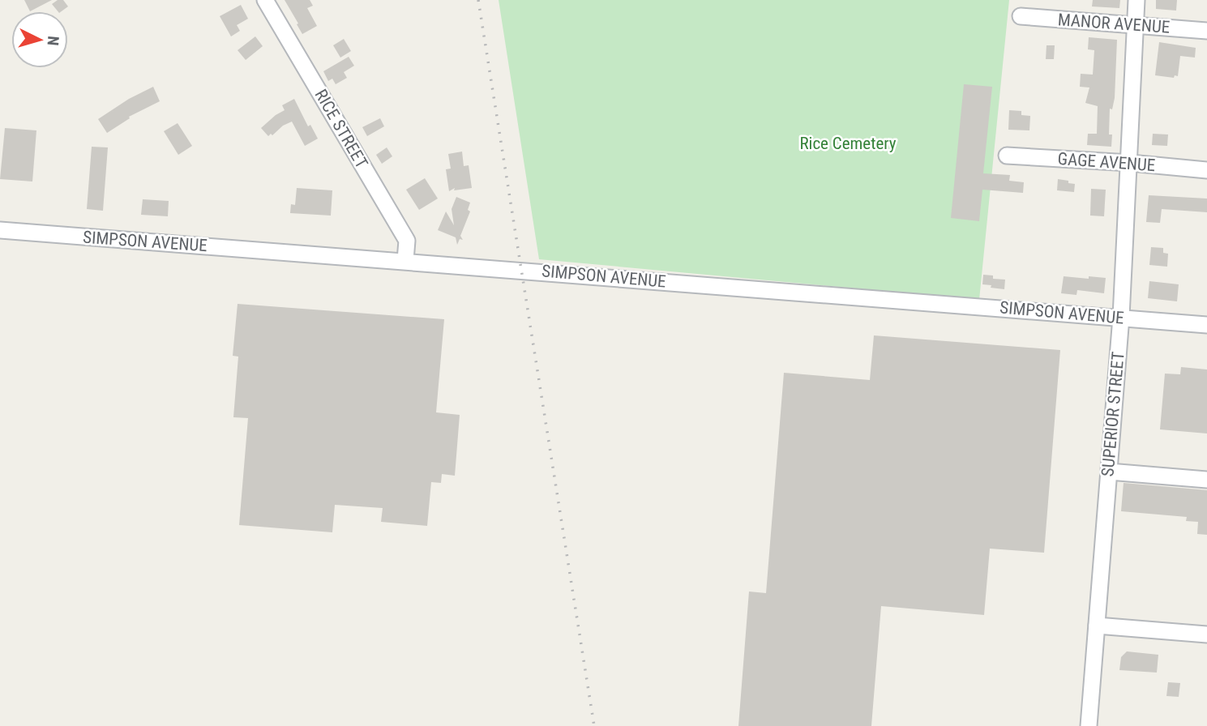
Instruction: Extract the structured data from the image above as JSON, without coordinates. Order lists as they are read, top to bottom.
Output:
{
  "streets": {
    "street": [
      "MANOR AVENUE",
      "RICE STREET",
      "GAGE AVENUE",
      "SIMPSON AVENUE",
      "SUPERIOR STREET"
    ]
  },
  "crossings": [
    ["MANOR AVENUE", "SUPERIOR STREET"],
    ["RICE STREET", "SIMPSON AVENUE"],
    ["GAGE AVENUE", "SUPERIOR STREET"],
    ["SIMPSON AVENUE", "SUPERIOR STREET"]
  ],
  "parks": ["Rice Cemetery"],
  "north": "right"
}
